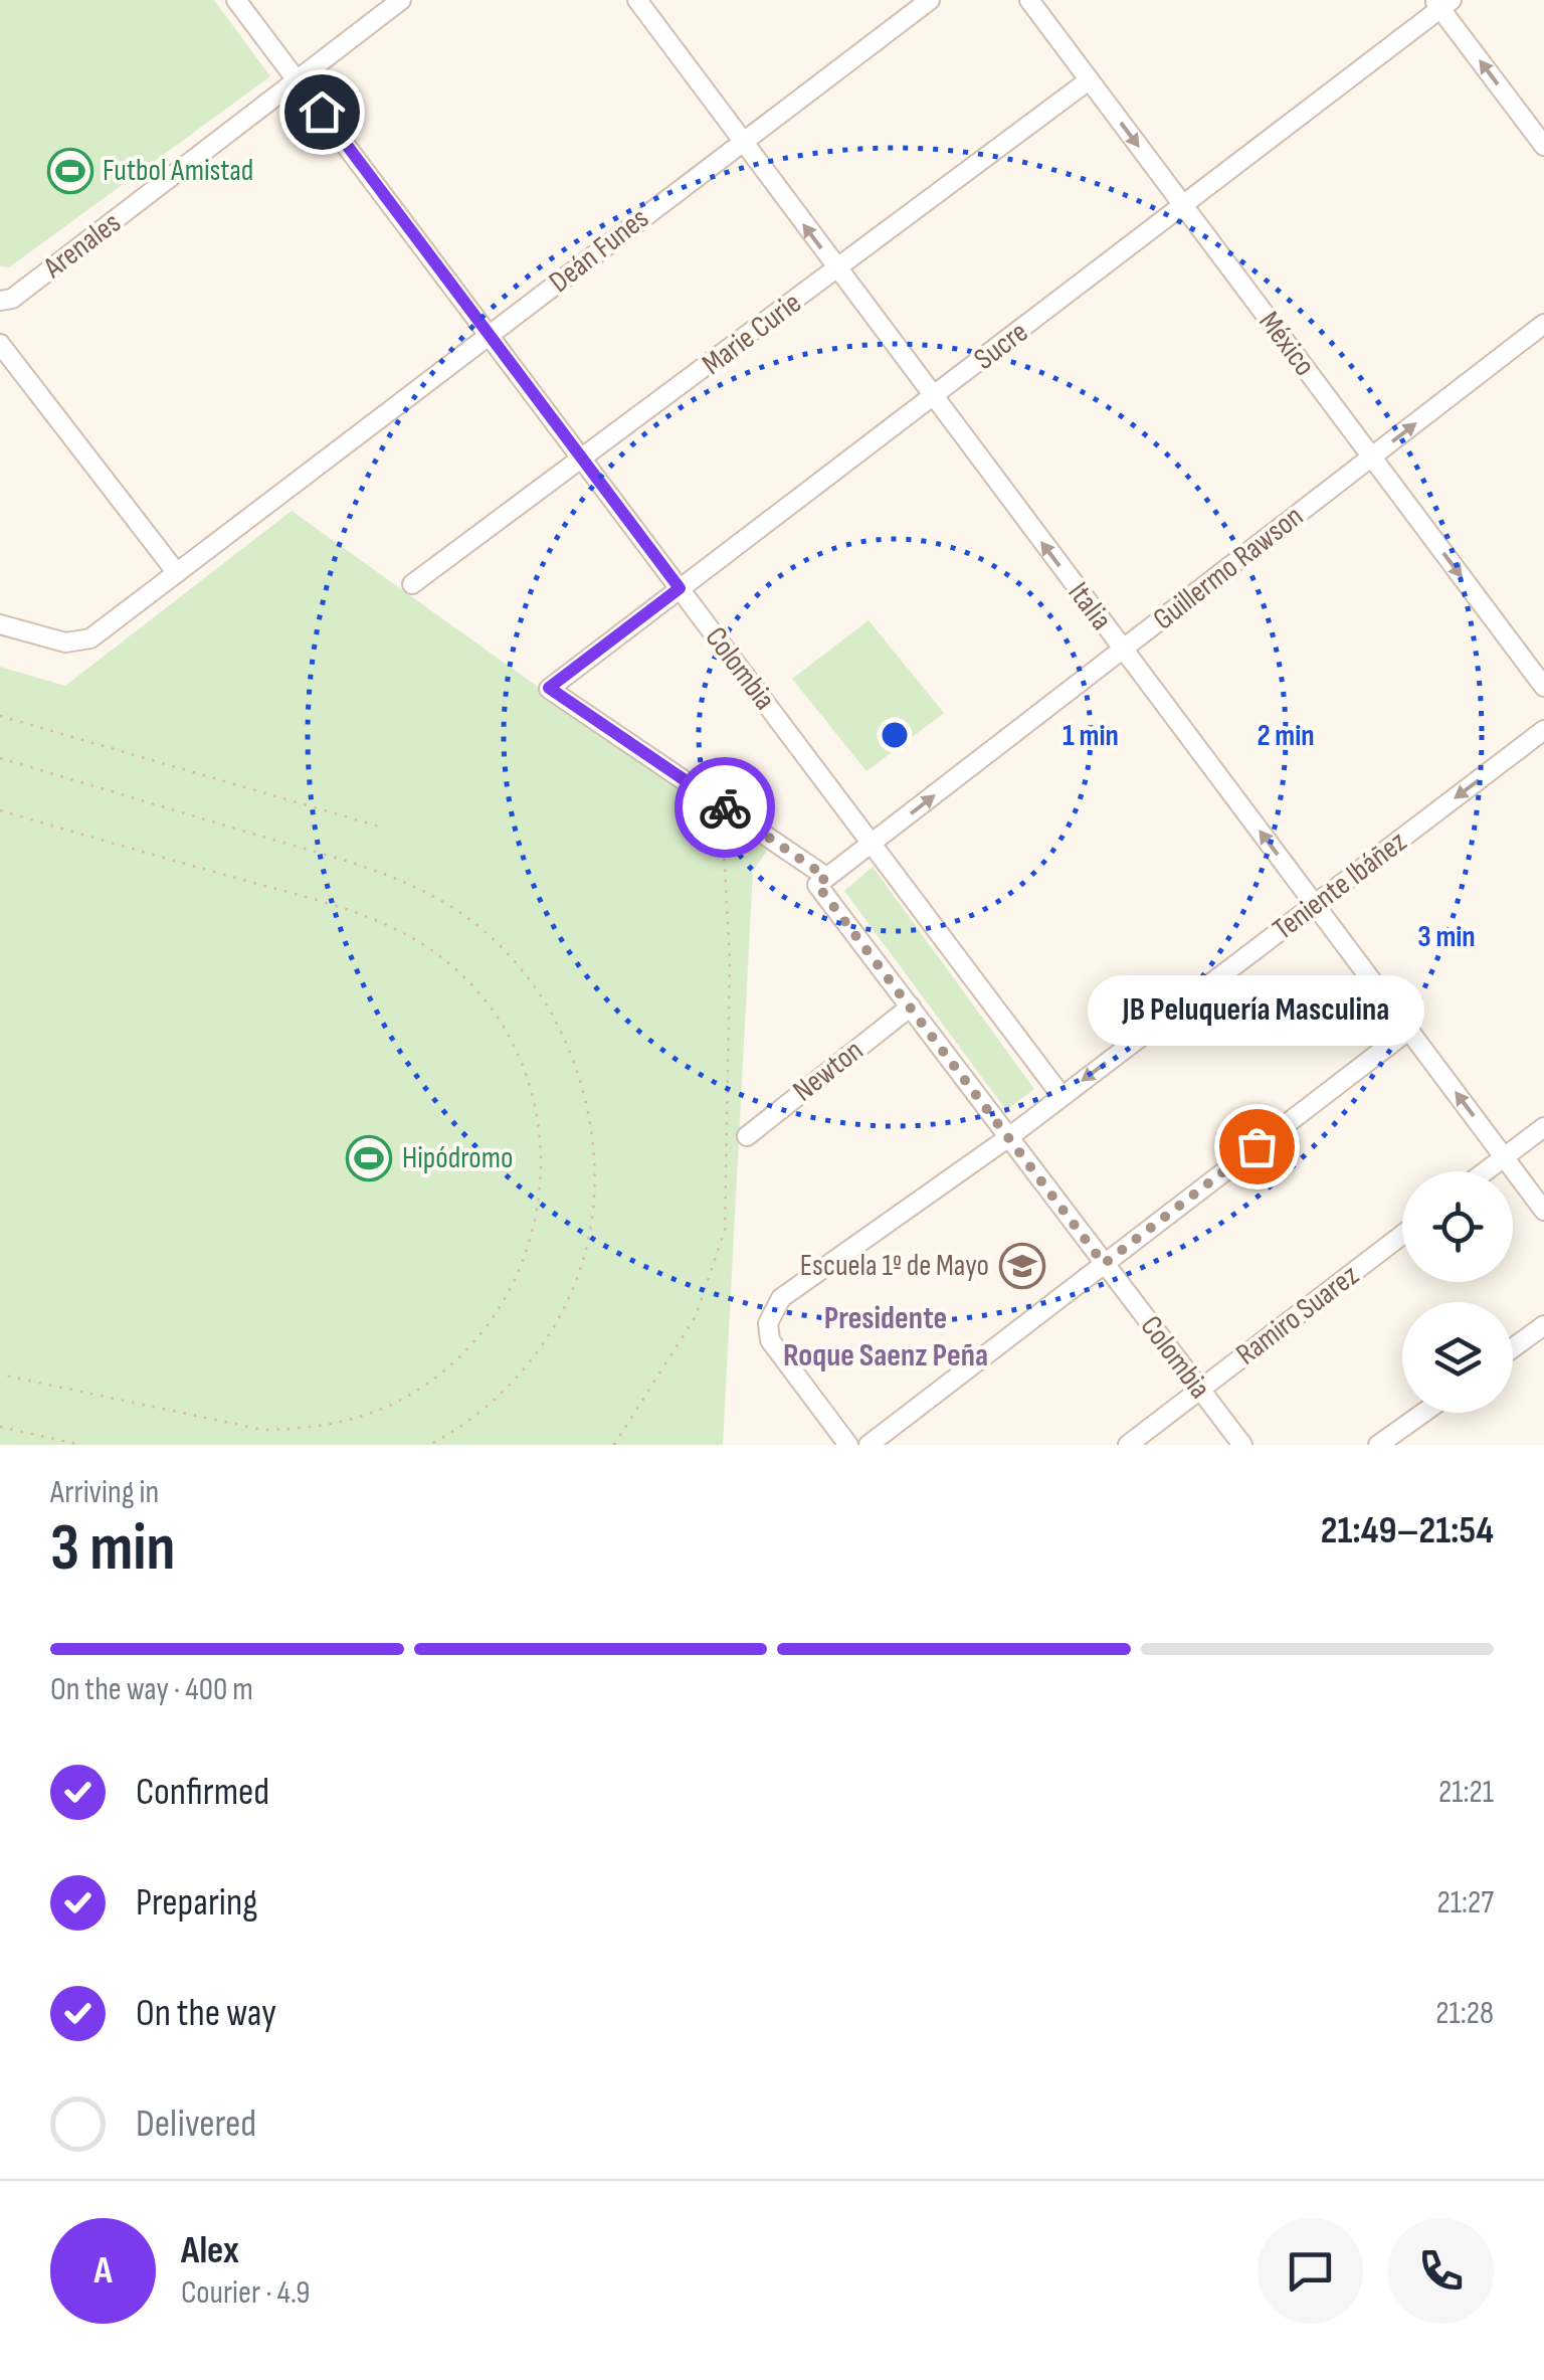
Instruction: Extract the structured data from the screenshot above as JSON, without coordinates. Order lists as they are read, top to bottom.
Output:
{
  "streets": {
    "street": [
      "Arenales",
      "Deán Funes",
      "Marie Curie",
      "México",
      "Sucre",
      "Guillermo Rawson",
      "Italia",
      "Colombia",
      "Teniente Ibáñez",
      "Newton",
      "Ramiro Suarez"
    ]
  },
  "crossings": [
    ["Arenales", "Colombia"],
    ["Deán Funes", "Italia"],
    ["Deán Funes", "Colombia"],
    ["Marie Curie", "México"],
    ["Marie Curie", "Italia"],
    ["Marie Curie", "Colombia"],
    ["México", "Sucre"],
    ["México", "Guillermo Rawson"],
    ["Sucre", "Italia"],
    ["Sucre", "Colombia"],
    ["Guillermo Rawson", "Italia"],
    ["Guillermo Rawson", "Colombia"],
    ["Italia", "Teniente Ibáñez"],
    ["Colombia", "Teniente Ibáñez"],
    ["Colombia", "Newton"],
    ["Colombia", "Ramiro Suarez"]
  ],
  "one_way": ["México", "Guillermo Rawson", "Italia"],
  "districts": ["Presidente Roque Saenz Peña"],
  "places": {
    "sports": ["Futbol Amistad", "Hipódromo"],
    "other": ["JB Peluquería Masculina"],
    "school or university": ["Escuela 1º de Mayo"]
  },
  "page": {
    "bubble": "JB Peluquería Masculina",
    "heading": ["3 min", "Arriving in", "21:49–21:54"],
    "panel": ["Alex", "Courier · 4.9"],
    "bar": "On the way · 400 m",
    "list": [
      ["Confirmed", "21:21"],
      ["Preparing", "21:27"],
      ["On the way", "21:28"],
      "Delivered"
    ],
    "round": "A"
  },
  "rings": ["1 min", "2 min", "3 min"]
}
